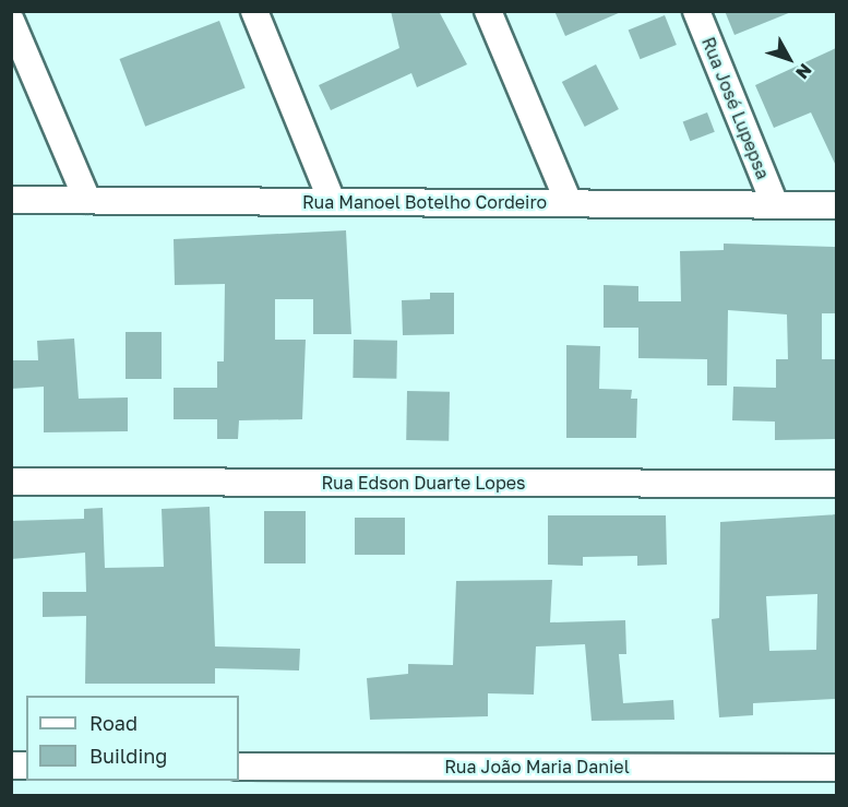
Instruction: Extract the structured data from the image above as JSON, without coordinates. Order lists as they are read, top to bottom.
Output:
{
  "streets": {
    "street": [
      "Rua José Lupepsa",
      "Rua Manoel Botelho Cordeiro",
      "Rua Edson Duarte Lopes",
      "Rua João Maria Daniel"
    ]
  },
  "crossings": [
    ["Rua José Lupepsa", "Rua Manoel Botelho Cordeiro"]
  ],
  "legend": ["Road", "Building"],
  "north": "bottom right"
}
